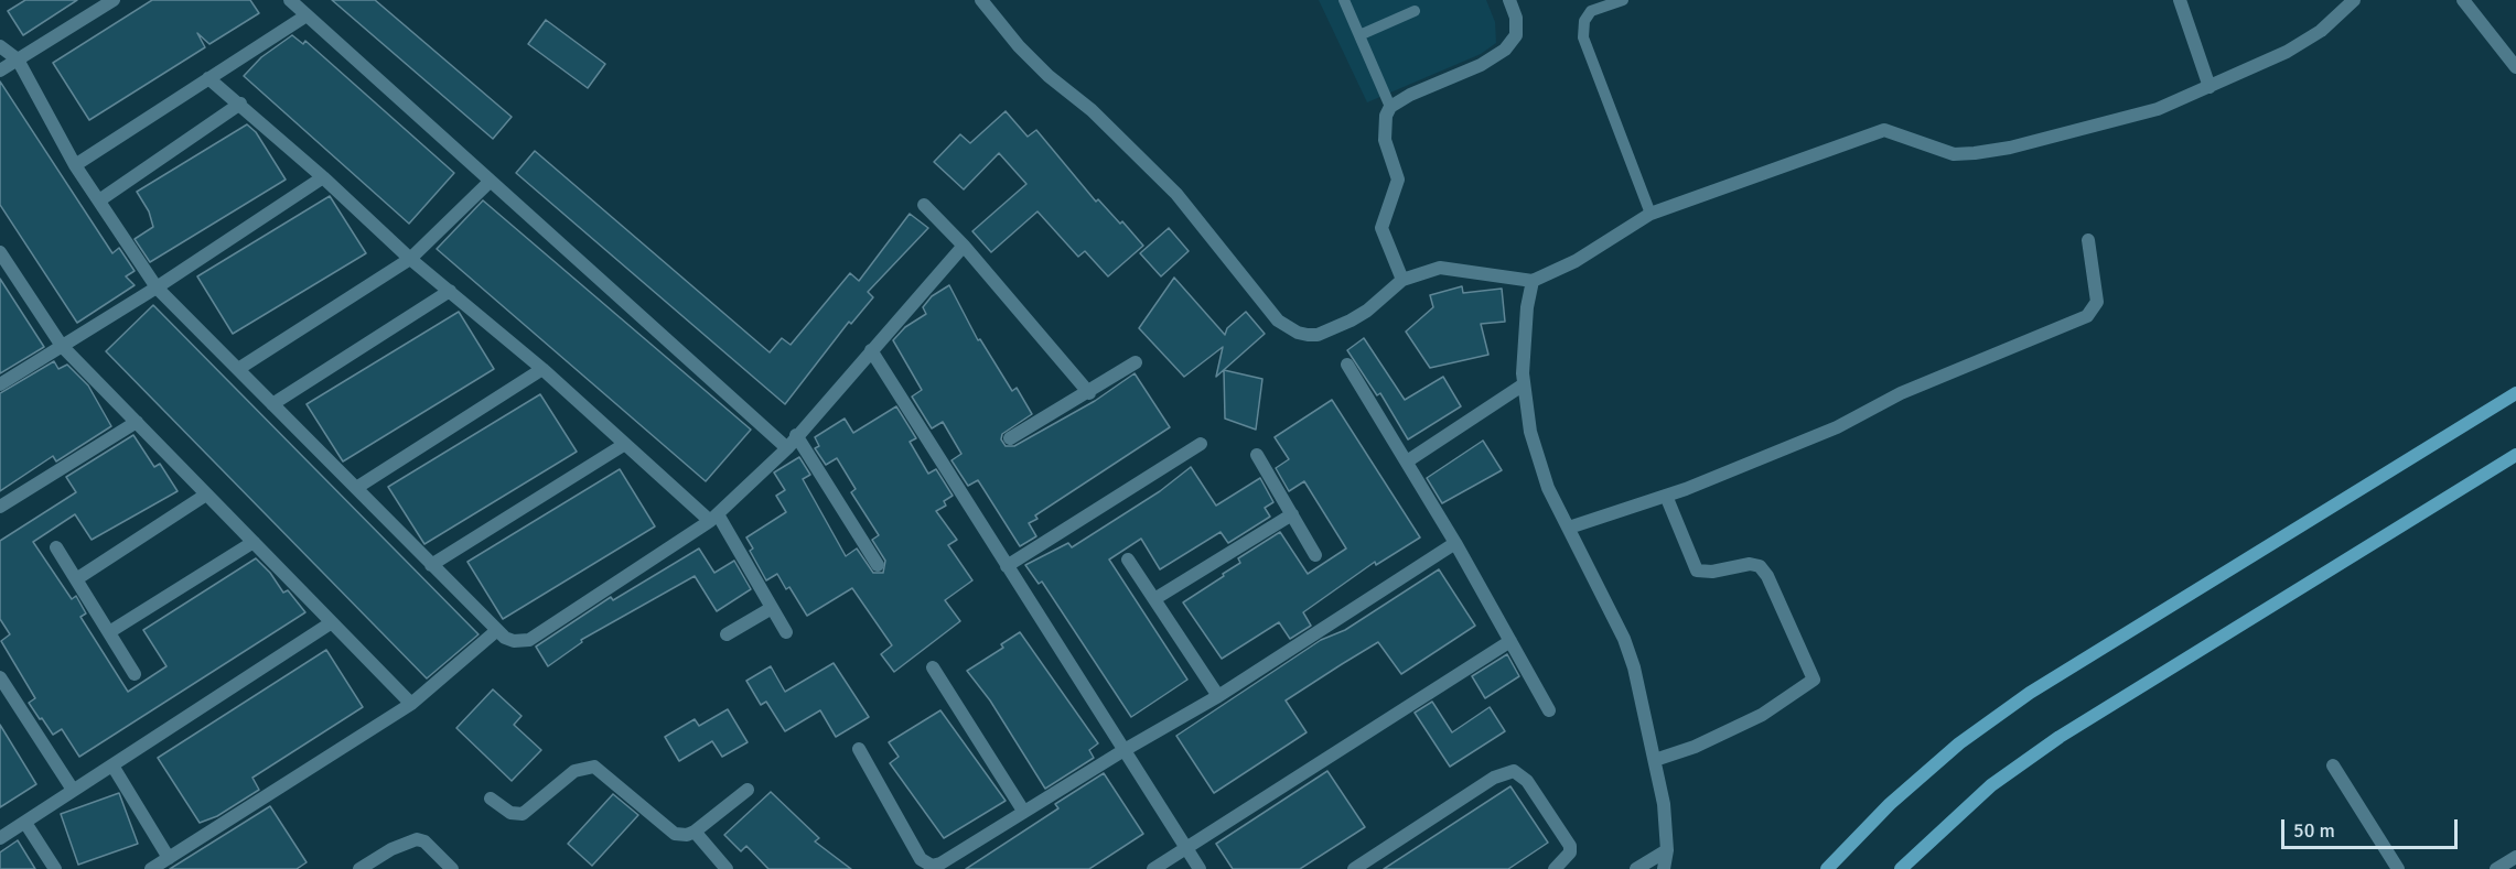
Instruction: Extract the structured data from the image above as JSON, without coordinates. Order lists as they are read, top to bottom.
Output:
{
  "scale_bar": "50 m"
}
